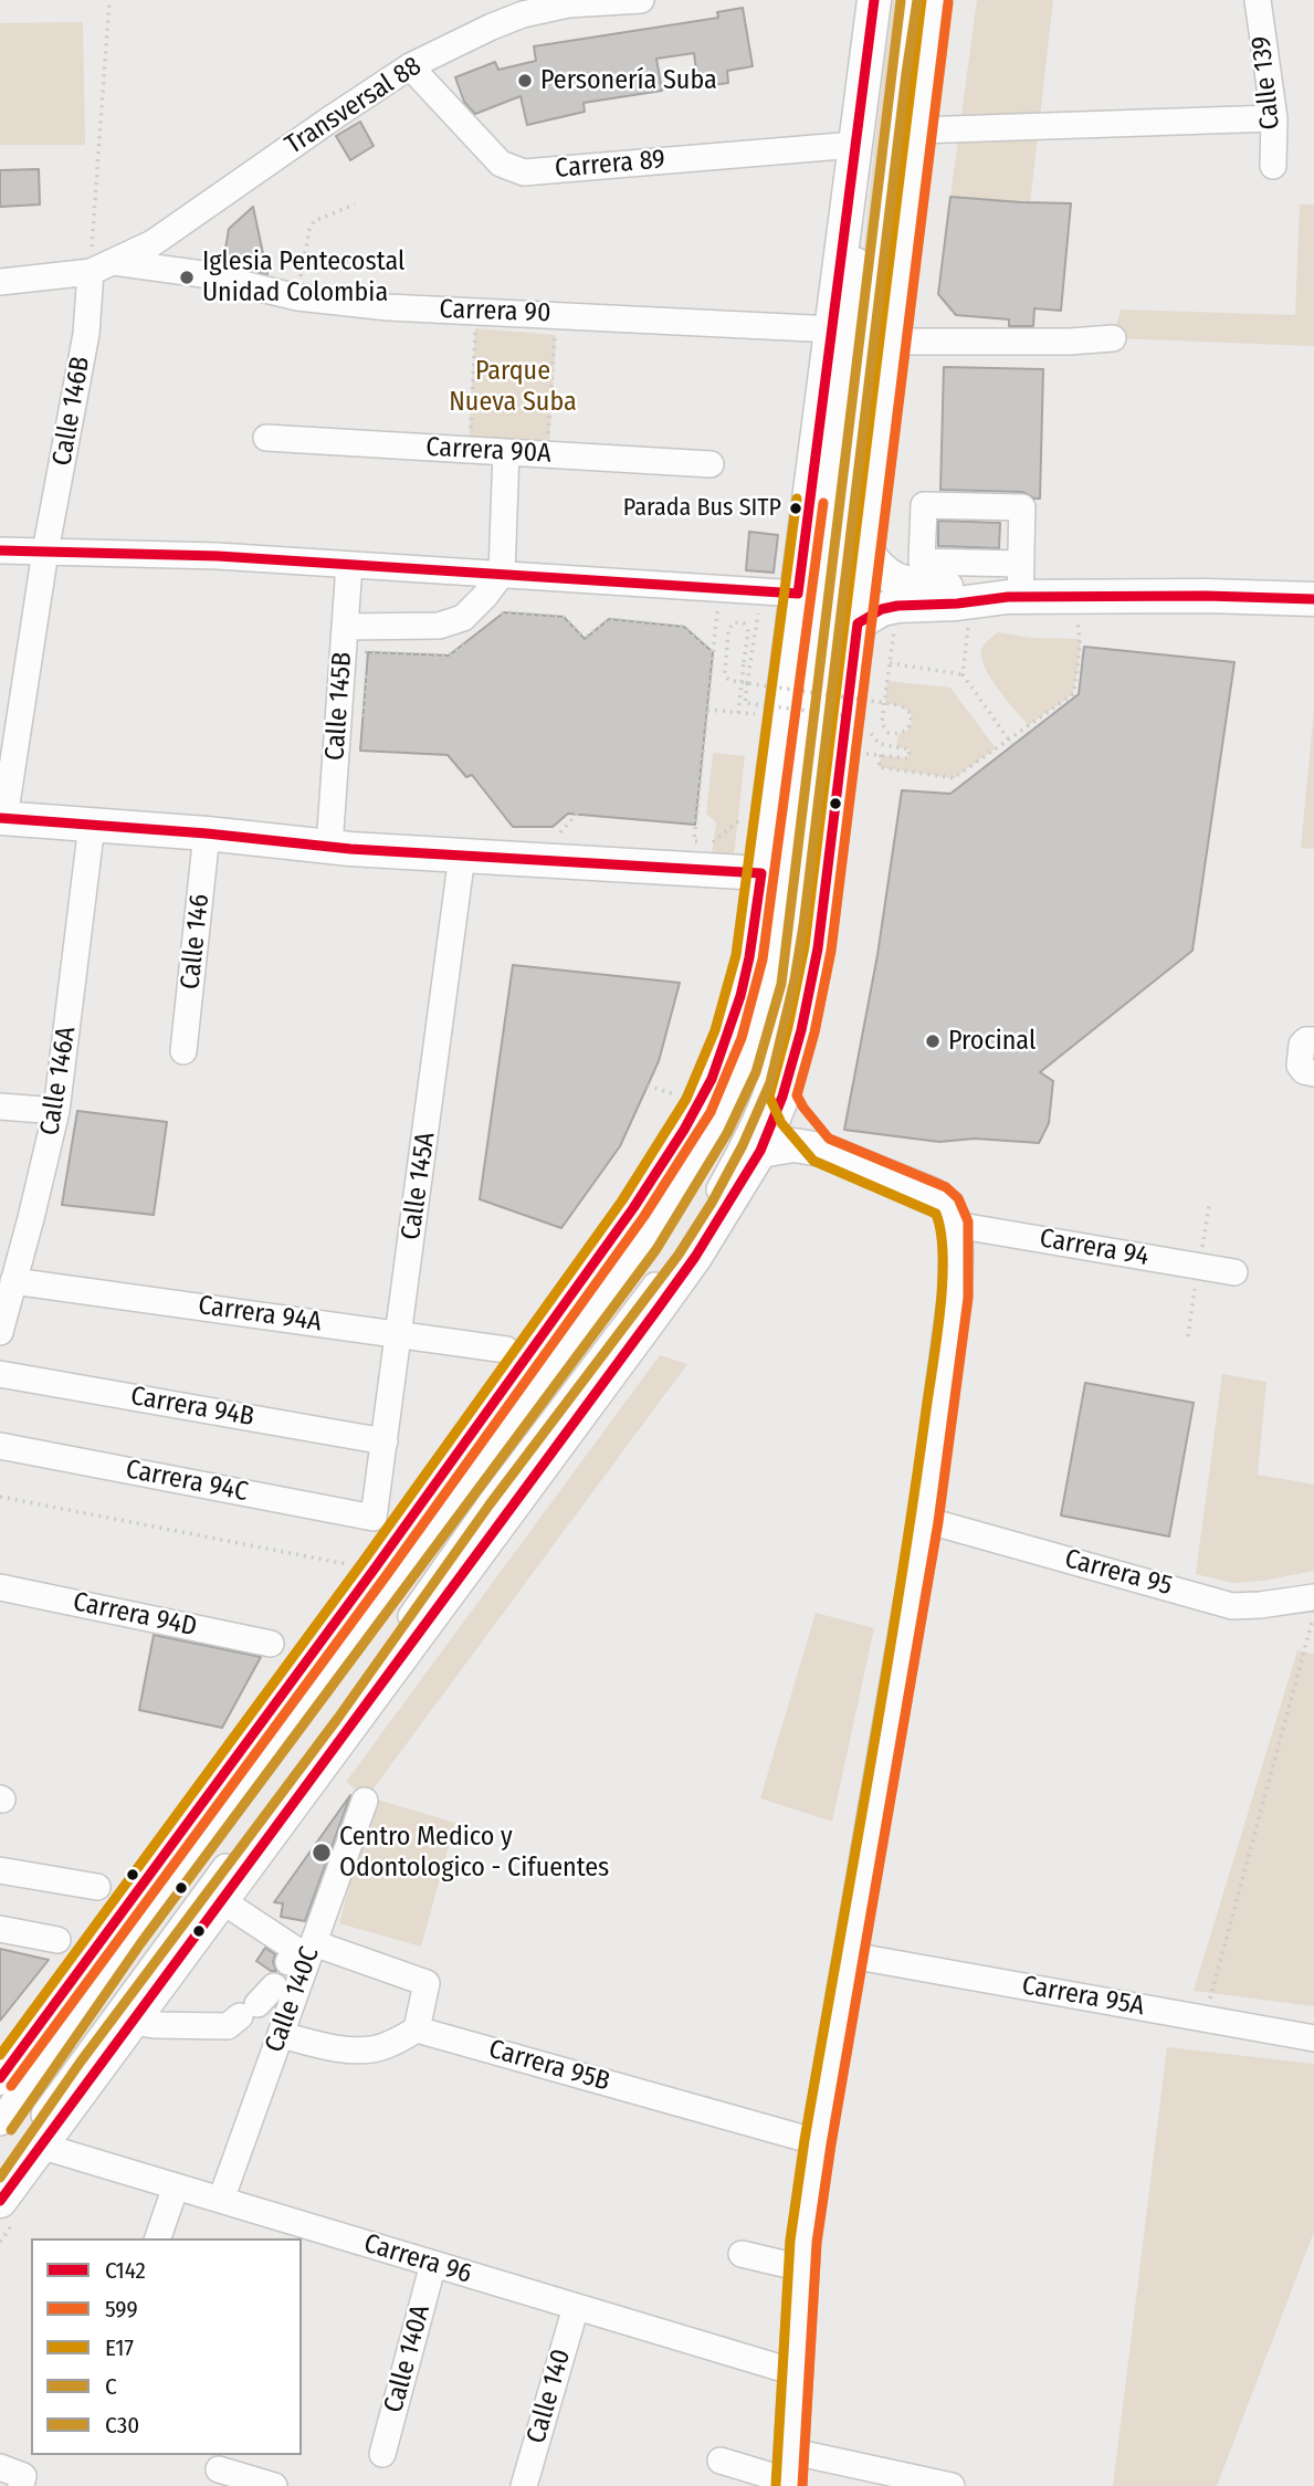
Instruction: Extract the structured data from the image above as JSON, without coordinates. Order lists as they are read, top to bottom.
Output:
{
  "streets": {
    "street": [
      "Calle 139",
      "Transversal 88",
      "Carrera 89",
      "Carrera 90",
      "Calle 146B",
      "Carrera 90A",
      "Calle 145B",
      "Calle 146",
      "Calle 146A",
      "Calle 145A",
      "Carrera 94",
      "Carrera 94A",
      "Carrera 94B",
      "Carrera 94C",
      "Carrera 95",
      "Carrera 94D",
      "Carrera 95A",
      "Calle 140C",
      "Carrera 95B",
      "Carrera 96",
      "Calle 140A",
      "Calle 140"
    ]
  },
  "crossings": [
    ["Transversal 88", "Carrera 89"],
    ["Transversal 88", "Carrera 90"],
    ["Transversal 88", "Calle 146B"],
    ["Calle 146A", "Carrera 94A"],
    ["Calle 145A", "Carrera 94A"],
    ["Calle 145A", "Carrera 94B"],
    ["Calle 145A", "Carrera 94C"],
    ["Calle 140C", "Carrera 96"],
    ["Carrera 96", "Calle 140A"],
    ["Carrera 96", "Calle 140"]
  ],
  "parks": ["Parque Nueva Suba"],
  "places": [
    "Personería Suba",
    "Iglesia Pentecostal Unidad Colombia",
    "Parada Bus SITP",
    "Procinal",
    "Centro Medico y Odontologico - Cifuentes"
  ],
  "lines": [
    "transit line C142",
    "transit line E17",
    "transit line C",
    "transit line C30",
    "transit line 599"
  ],
  "legend": [
    "C142",
    "599",
    "E17",
    "C",
    "C30"
  ]
}
